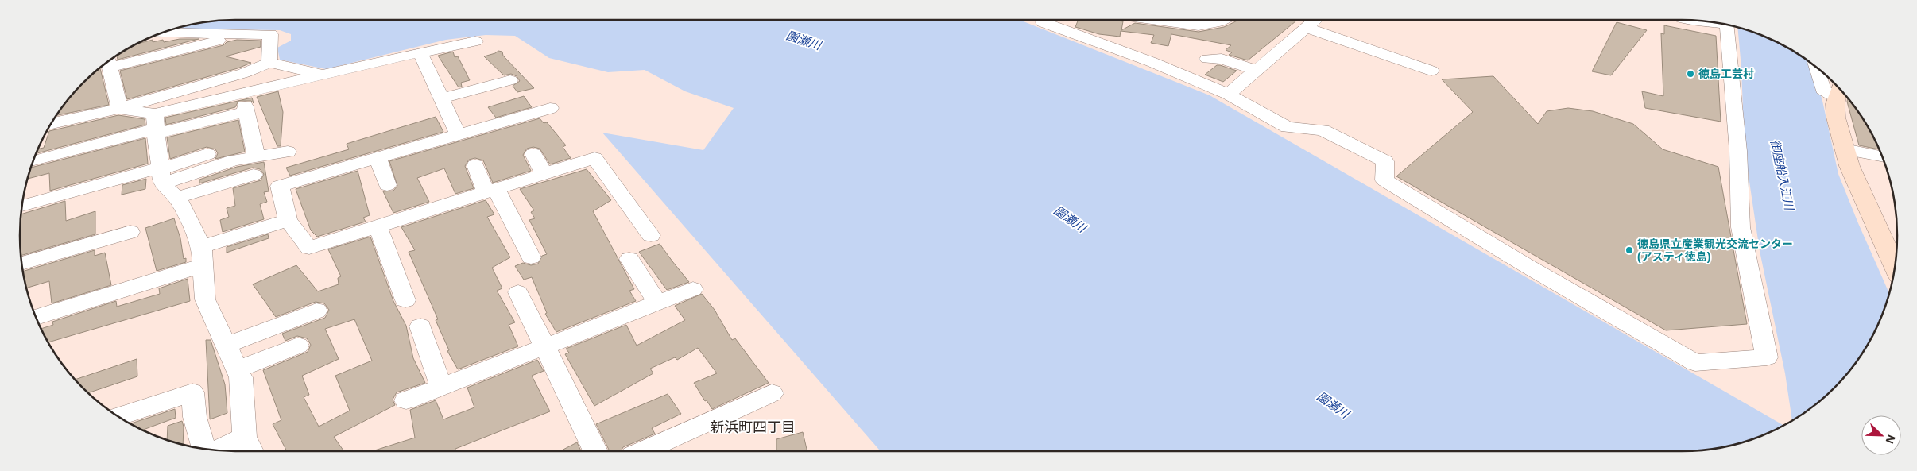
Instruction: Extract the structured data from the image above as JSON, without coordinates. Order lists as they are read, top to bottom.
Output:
{
  "districts": ["新浜町四丁目"],
  "water": ["園瀬川", "御座船入江川"],
  "places": ["徳島工芸村", "徳島県立産業観光交流センター (アスティ徳島)"],
  "north": "bottom right"
}
